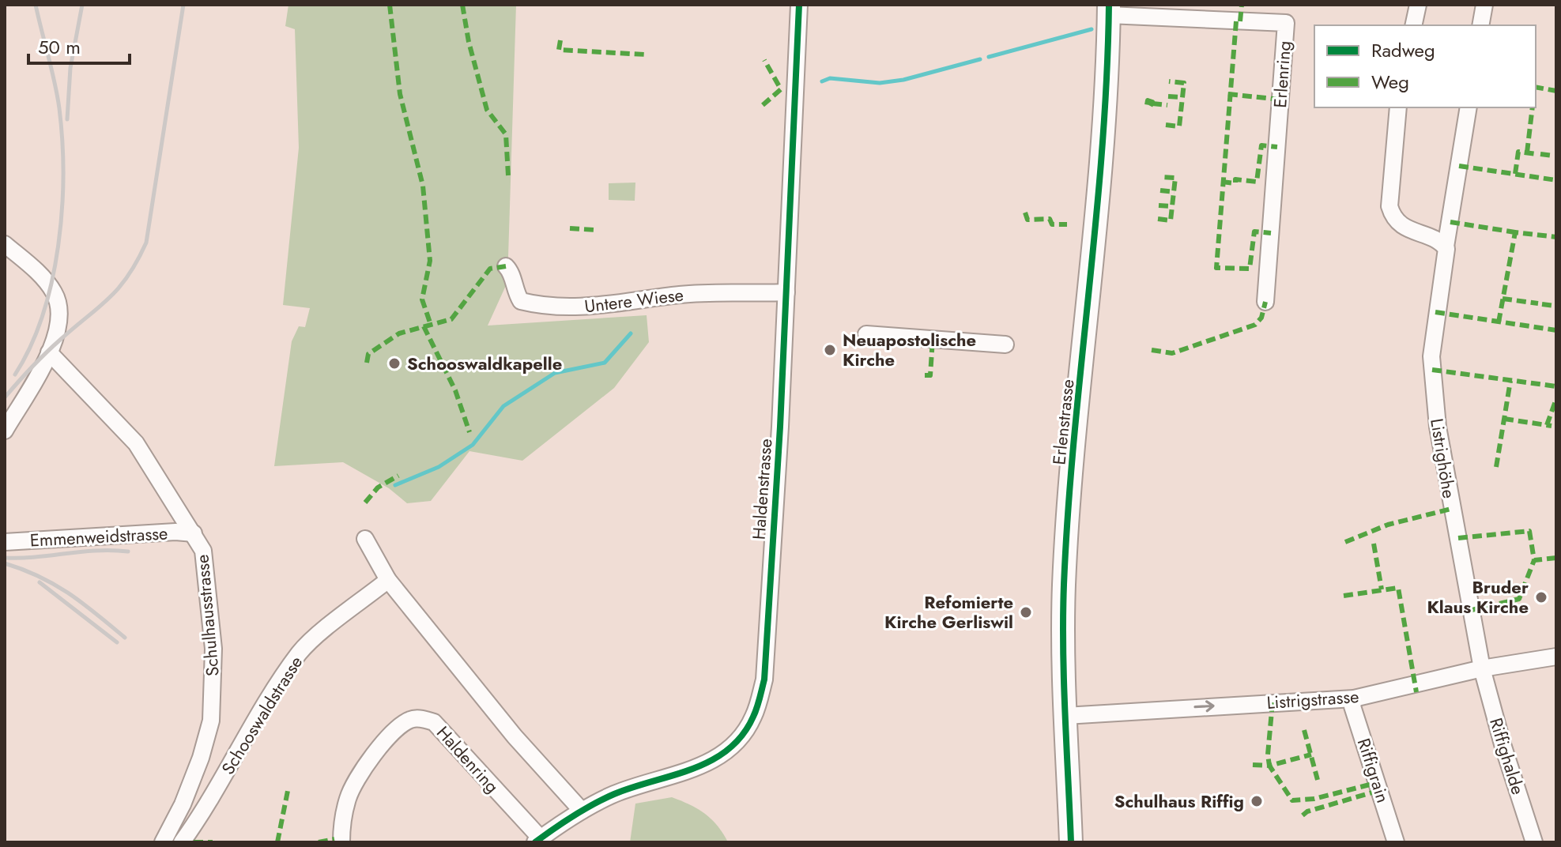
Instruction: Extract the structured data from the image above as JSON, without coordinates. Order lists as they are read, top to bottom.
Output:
{
  "streets": {
    "street": [
      "Erlenring",
      "Untere Wiese",
      "Erlenstrasse",
      "Listrighöhe",
      "Haldenstrasse",
      "Emmenweidstrasse",
      "Schulhausstrasse",
      "Listrigstrasse",
      "Schooswaldstrasse",
      "Riffighalde",
      "Haldenring",
      "Riffigrain"
    ]
  },
  "crossings": [
    ["Erlenring", "Erlenstrasse"],
    ["Untere Wiese", "Haldenstrasse"],
    ["Erlenstrasse", "Listrigstrasse"],
    ["Listrighöhe", "Listrigstrasse"],
    ["Listrighöhe", "Riffighalde"],
    ["Haldenstrasse", "Haldenring"],
    ["Emmenweidstrasse", "Schulhausstrasse"],
    ["Listrigstrasse", "Riffighalde"],
    ["Listrigstrasse", "Riffigrain"]
  ],
  "one_way": ["Listrigstrasse"],
  "places": [
    "Neuapostolische Kirche",
    "Schooswaldkapelle",
    "Bruder Klaus Kirche",
    "Refomierte Kirche Gerliswil",
    "Schulhaus Riffig"
  ],
  "legend": ["Radweg", "Weg"],
  "scale_bar": "50 m"
}
